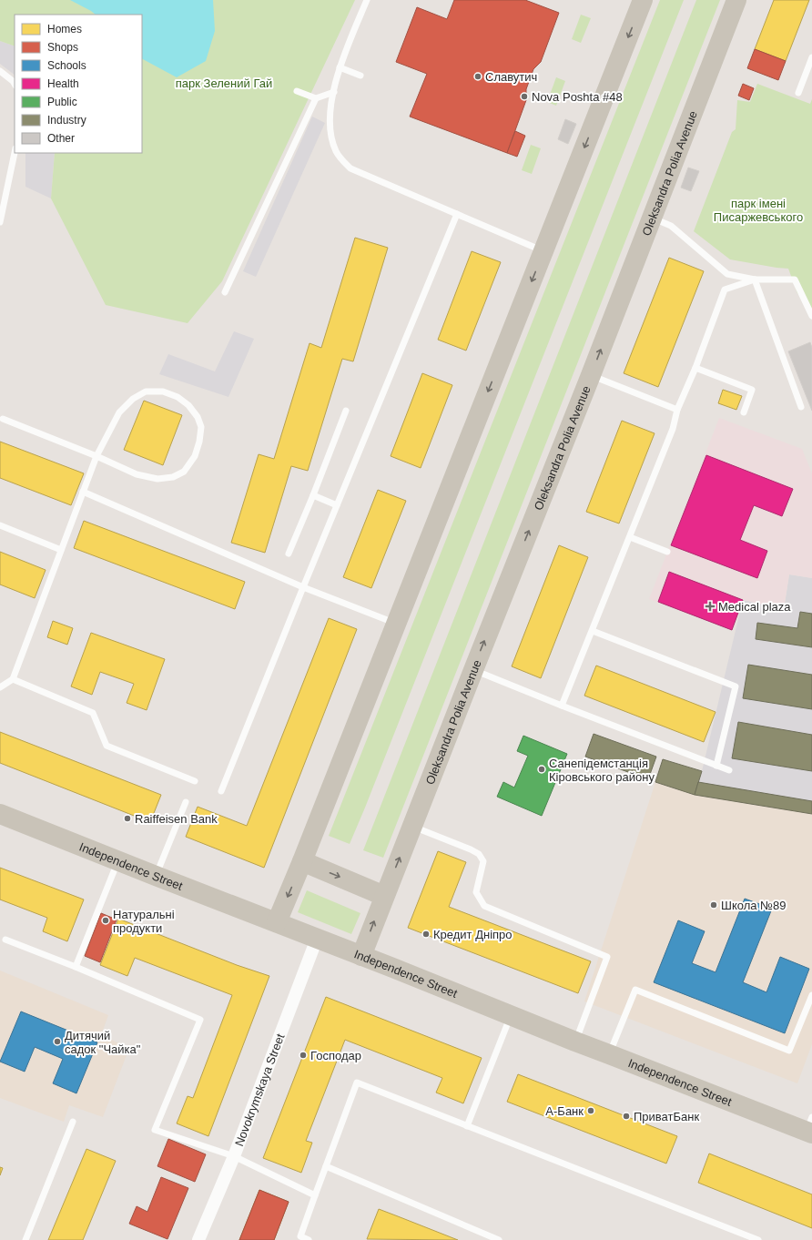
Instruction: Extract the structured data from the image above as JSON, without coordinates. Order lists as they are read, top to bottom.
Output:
{
  "streets": {
    "main road": ["Oleksandra Polia Avenue", "Independence Street"],
    "street": ["Novokrymskaya Street"]
  },
  "crossings": [
    ["Oleksandra Polia Avenue", "Independence Street"],
    ["Independence Street", "Novokrymskaya Street"]
  ],
  "parks": ["парк Зелений Гай", "парк імені Писаржевського"],
  "places": {
    "other": [
      "Славутич",
      "Nova Poshta #48",
      "Санепідемстанція Кіровського району",
      "Raiffeisen Bank",
      "Школа №89",
      "Натуральні продукти",
      "Кредит Дніпро",
      "Дитячий садок \"Чайка\"",
      "Господар",
      "А-Банк",
      "ПриватБанк"
    ],
    "health": ["Medical plaza"]
  },
  "legend": [
    "Homes",
    "Shops",
    "Schools",
    "Health",
    "Public",
    "Industry",
    "Other"
  ]
}
